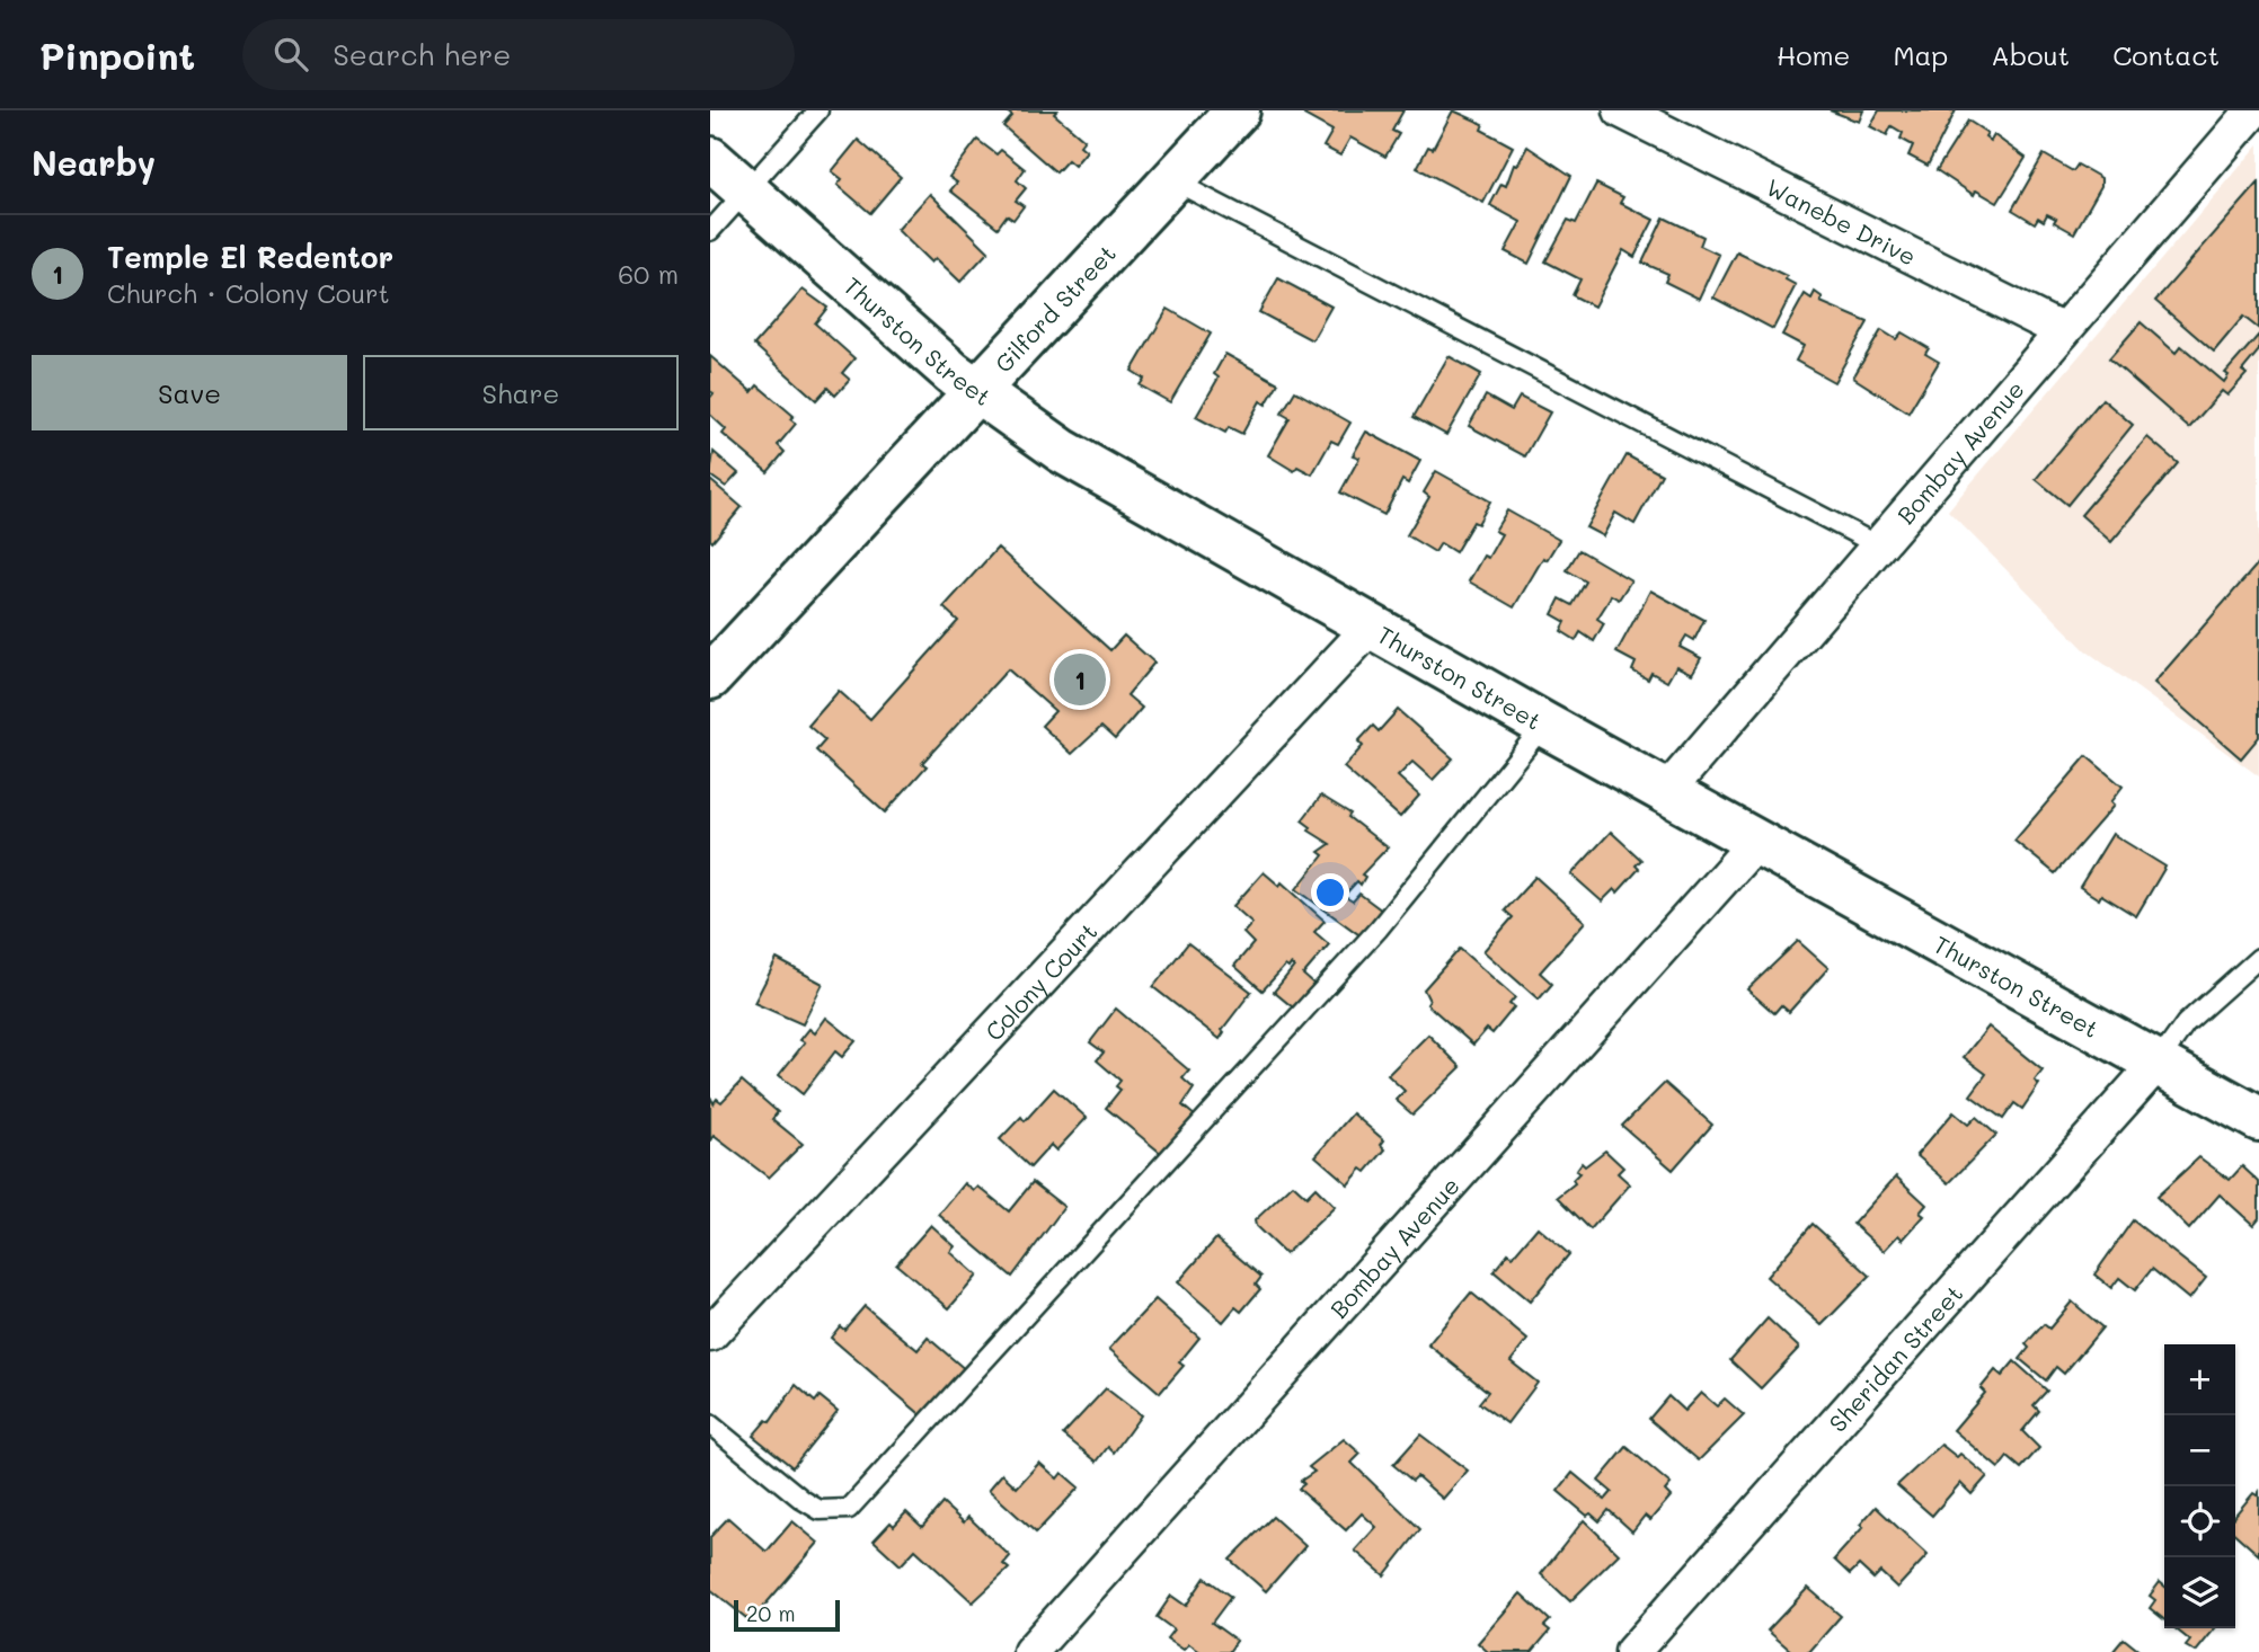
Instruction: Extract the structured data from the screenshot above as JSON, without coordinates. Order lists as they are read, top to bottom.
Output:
{
  "streets": {
    "street": [
      "Wanebe Drive",
      "Gilford Street",
      "Thurston Street",
      "Bombay Avenue",
      "Colony Court",
      "Sheridan Street"
    ]
  },
  "crossings": [
    ["Wanebe Drive", "Bombay Avenue"],
    ["Gilford Street", "Thurston Street"],
    ["Thurston Street", "Bombay Avenue"],
    ["Thurston Street", "Colony Court"],
    ["Thurston Street", "Sheridan Street"]
  ],
  "scale_bar": "20 m",
  "page": {
    "header": "Pinpoint",
    "search": "Search here",
    "nav": [
      "Home",
      "Map",
      "About",
      "Contact"
    ],
    "heading": "Nearby",
    "list": [
      {
        "mark": "1",
        "name": "Temple El Redentor",
        "note": "Church · Colony Court",
        "value": "60 m"
      }
    ],
    "buttons": ["Save", "Share"],
    "pins": "1",
    "map_buttons": ["+", "−"],
    "scale": "20 m"
  }
}
